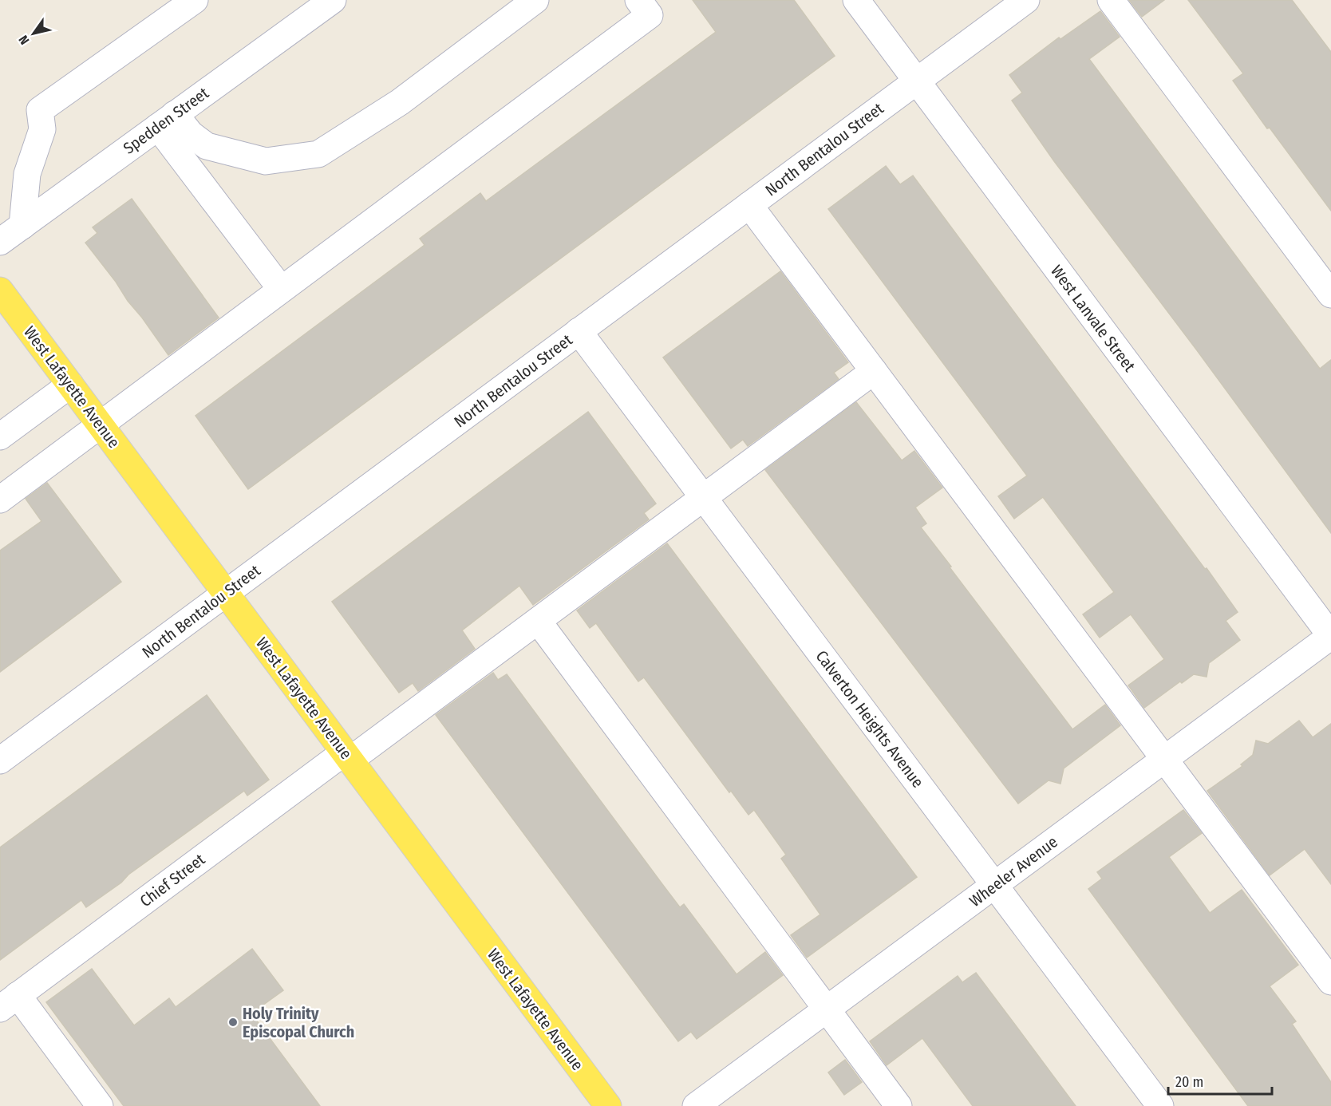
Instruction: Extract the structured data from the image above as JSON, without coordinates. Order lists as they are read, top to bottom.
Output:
{
  "streets": {
    "main road": ["West Lafayette Avenue"],
    "street": [
      "Spedden Street",
      "North Bentalou Street",
      "West Lanvale Street",
      "Calverton Heights Avenue",
      "Wheeler Avenue",
      "Chief Street"
    ]
  },
  "crossings": [
    ["North Bentalou Street", "West Lanvale Street"],
    ["North Bentalou Street", "West Lafayette Avenue"],
    ["North Bentalou Street", "Calverton Heights Avenue"],
    ["West Lanvale Street", "Wheeler Avenue"],
    ["West Lafayette Avenue", "Chief Street"],
    ["Calverton Heights Avenue", "Wheeler Avenue"],
    ["Calverton Heights Avenue", "Chief Street"]
  ],
  "places": ["Holy Trinity Episcopal Church"],
  "scale_bar": "20 m",
  "north": "bottom left"
}
